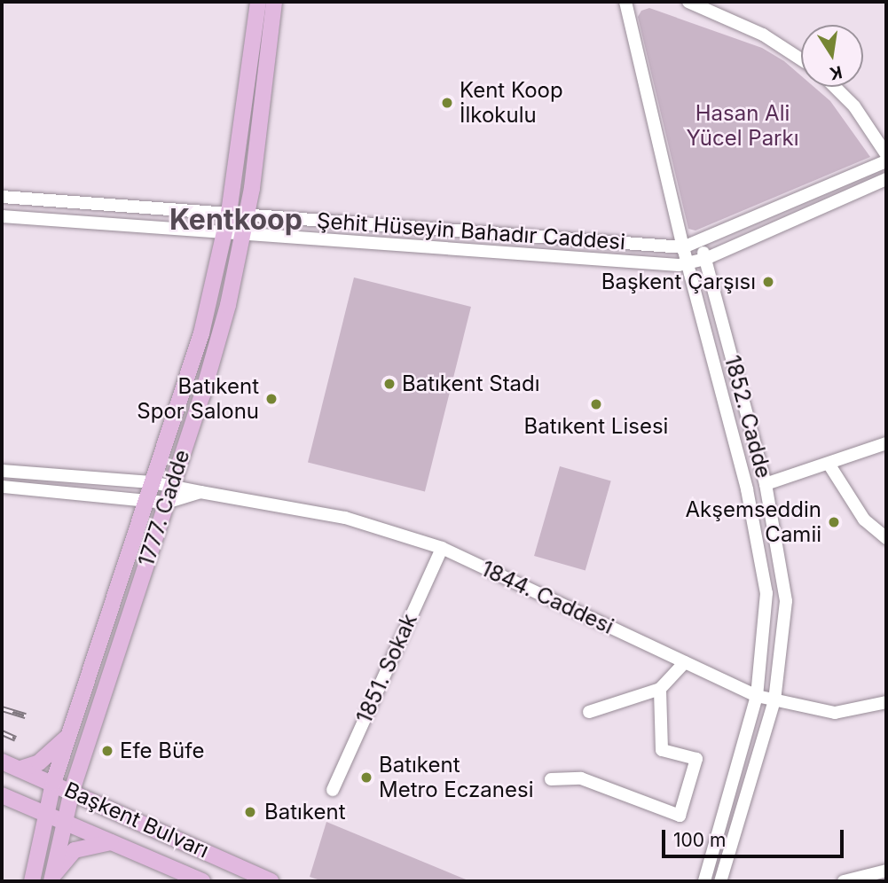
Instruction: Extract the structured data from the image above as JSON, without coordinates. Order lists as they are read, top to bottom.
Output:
{
  "streets": {
    "main road": ["1777. Cadde", "Başkent Bulvarı"],
    "street": [
      "Şehit Hüseyin Bahadır Caddesi",
      "1852. Cadde",
      "1844. Caddesi",
      "1851. Sokak"
    ]
  },
  "crossings": [
    ["Şehit Hüseyin Bahadır Caddesi", "1852. Cadde"],
    ["Şehit Hüseyin Bahadır Caddesi", "1777. Cadde"],
    ["1852. Cadde", "1844. Caddesi"],
    ["1777. Cadde", "1844. Caddesi"],
    ["1777. Cadde", "Başkent Bulvarı"],
    ["1844. Caddesi", "1851. Sokak"]
  ],
  "districts": ["Kentkoop"],
  "parks": ["Hasan Ali Yücel Parkı"],
  "places": [
    "Kent Koop İlkokulu",
    "Başkent Çarşısı",
    "Batıkent Stadı",
    "Batıkent Spor Salonu",
    "Batıkent Lisesi",
    "Akşemseddin Camii",
    "Efe Büfe",
    "Batıkent Metro Eczanesi",
    "Batıkent"
  ],
  "scale_bar": "100 m",
  "north": "bottom"
}
